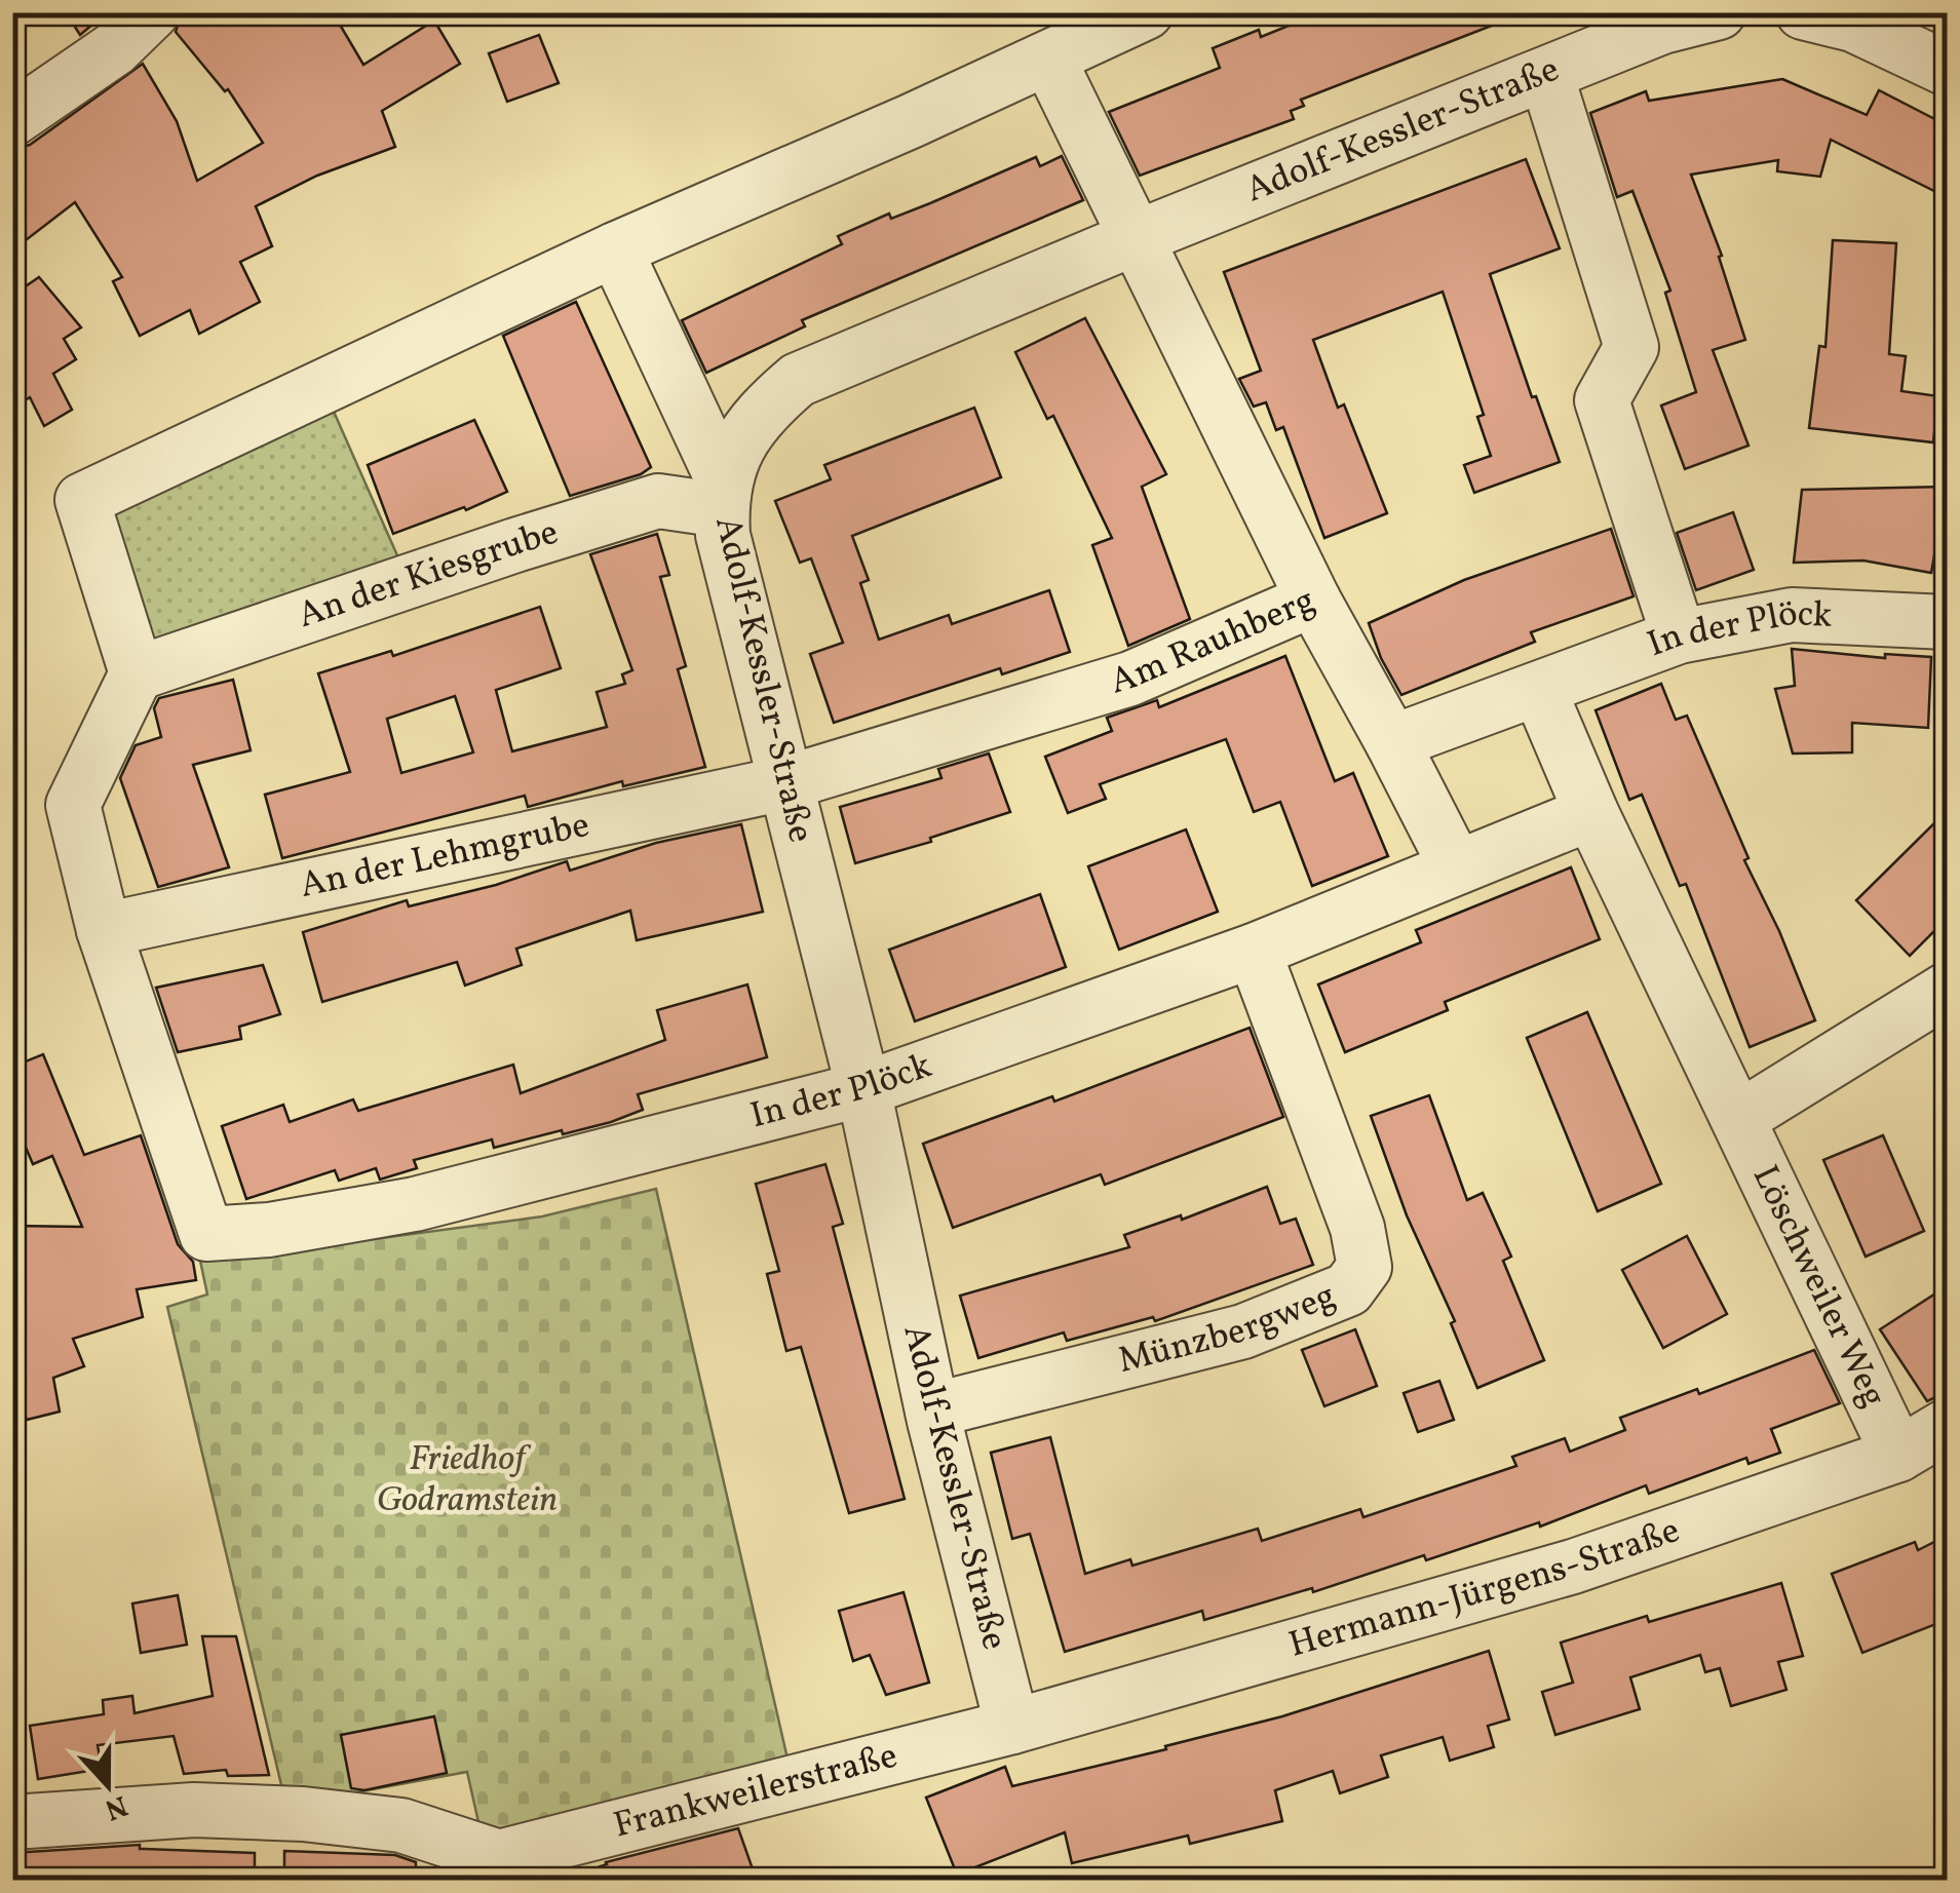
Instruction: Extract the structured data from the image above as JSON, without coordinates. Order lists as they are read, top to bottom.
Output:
{
  "streets": {
    "street": [
      "Adolf-Kessler-Straße",
      "An der Kiesgrube",
      "In der Plöck",
      "Am Rauhberg",
      "An der Lehmgrube",
      "Löschweiler Weg",
      "Münzbergweg",
      "Hermann-Jürgens-Straße",
      "Frankweilerstraße"
    ]
  },
  "crossings": [
    ["Adolf-Kessler-Straße", "An der Kiesgrube"],
    ["Adolf-Kessler-Straße", "In der Plöck"],
    ["Adolf-Kessler-Straße", "Am Rauhberg"],
    ["Adolf-Kessler-Straße", "An der Lehmgrube"],
    ["Adolf-Kessler-Straße", "Münzbergweg"],
    ["Adolf-Kessler-Straße", "Hermann-Jürgens-Straße"],
    ["Adolf-Kessler-Straße", "Frankweilerstraße"],
    ["In der Plöck", "An der Lehmgrube"],
    ["In der Plöck", "Löschweiler Weg"],
    ["In der Plöck", "Münzbergweg"],
    ["Am Rauhberg", "An der Lehmgrube"],
    ["Löschweiler Weg", "Hermann-Jürgens-Straße"],
    ["Hermann-Jürgens-Straße", "Frankweilerstraße"]
  ],
  "parks": ["Friedhof Godramstein"],
  "north": "bottom"
}
